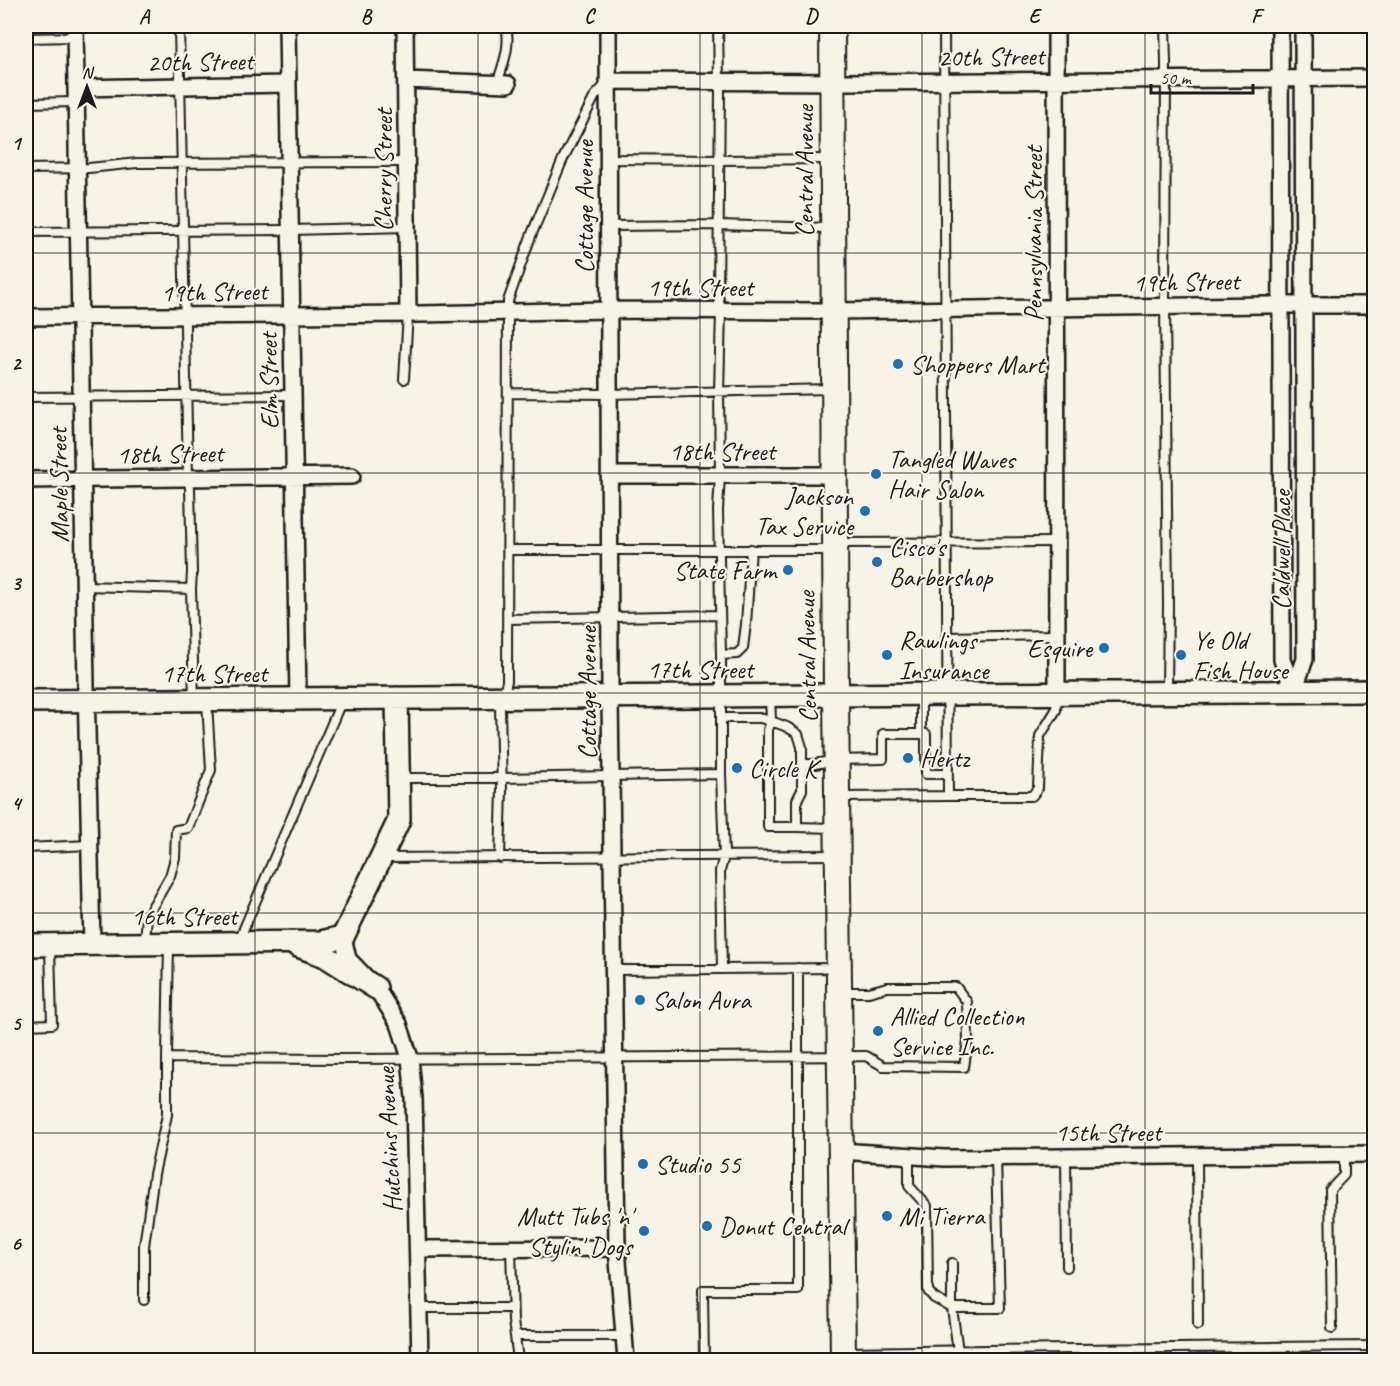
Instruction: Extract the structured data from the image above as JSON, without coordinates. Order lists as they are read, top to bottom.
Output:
{
  "streets": {
    "main road": ["Central Avenue"],
    "street": [
      "20th Street",
      "Cherry Street",
      "Cottage Avenue",
      "Pennsylvania Street",
      "19th Street",
      "Elm Street",
      "18th Street",
      "Maple Street",
      "Caldwell Place",
      "17th Street",
      "16th Street",
      "15th Street",
      "Hutchins Avenue"
    ]
  },
  "crossings": [
    ["20th Street", "Central Avenue"],
    ["20th Street", "Cottage Avenue"],
    ["20th Street", "Pennsylvania Street"],
    ["20th Street", "Elm Street"],
    ["20th Street", "Maple Street"],
    ["20th Street", "Caldwell Place"],
    ["Cherry Street", "19th Street"],
    ["Central Avenue", "19th Street"],
    ["Central Avenue", "18th Street"],
    ["Central Avenue", "17th Street"],
    ["Central Avenue", "15th Street"],
    ["Cottage Avenue", "19th Street"],
    ["Cottage Avenue", "18th Street"],
    ["Cottage Avenue", "17th Street"],
    ["Pennsylvania Street", "19th Street"],
    ["Pennsylvania Street", "17th Street"],
    ["19th Street", "Elm Street"],
    ["19th Street", "Maple Street"],
    ["19th Street", "Caldwell Place"],
    ["Elm Street", "18th Street"],
    ["Elm Street", "17th Street"],
    ["18th Street", "Maple Street"],
    ["Maple Street", "17th Street"],
    ["Maple Street", "16th Street"],
    ["Caldwell Place", "17th Street"],
    ["16th Street", "Hutchins Avenue"]
  ],
  "places": [
    "Shoppers Mart",
    "Tangled Waves Hair Salon",
    "Jackson Tax Service",
    "Cisco's Barbershop",
    "State Farm",
    "Esquire",
    "Rawlings Insurance",
    "Ye Old Fish House",
    "Hertz",
    "Circle K",
    "Salon Aura",
    "Allied Collection Service Inc.",
    "Studio 55",
    "Mi Tierra",
    "Donut Central",
    "Mutt Tubs 'n' Stylin' Dogs"
  ],
  "scale_bar": "50 m",
  "north": "top",
  "grid": {
    "columns": [
      "A",
      "B",
      "C",
      "D",
      "E",
      "F"
    ],
    "rows": [
      "1",
      "2",
      "3",
      "4",
      "5",
      "6"
    ]
  }
}
